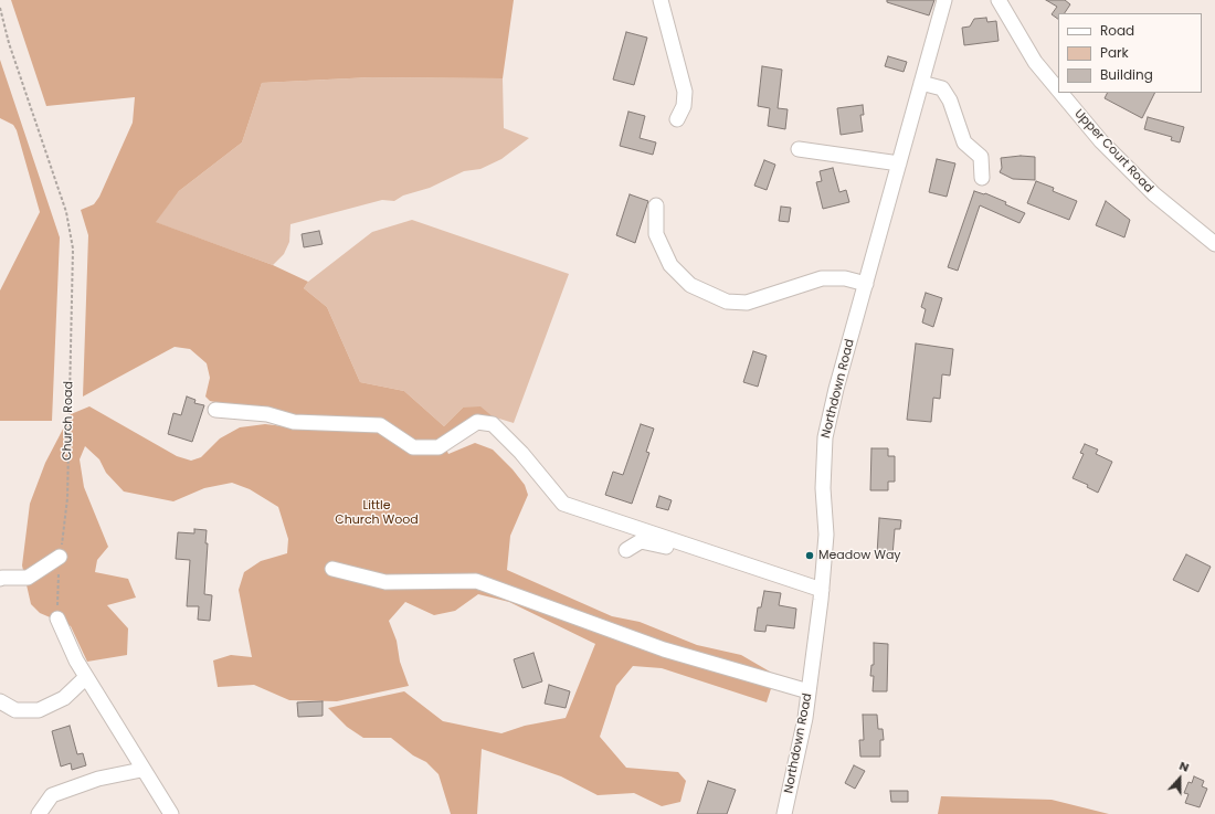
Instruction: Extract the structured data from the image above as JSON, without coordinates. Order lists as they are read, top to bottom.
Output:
{
  "streets": {
    "street": ["Upper Court Road", "Northdown Road"],
    "path": ["Church Road"]
  },
  "parks": ["Little Church Wood"],
  "places": ["Meadow Way"],
  "legend": ["Road", "Park", "Building"],
  "north": "top"
}
